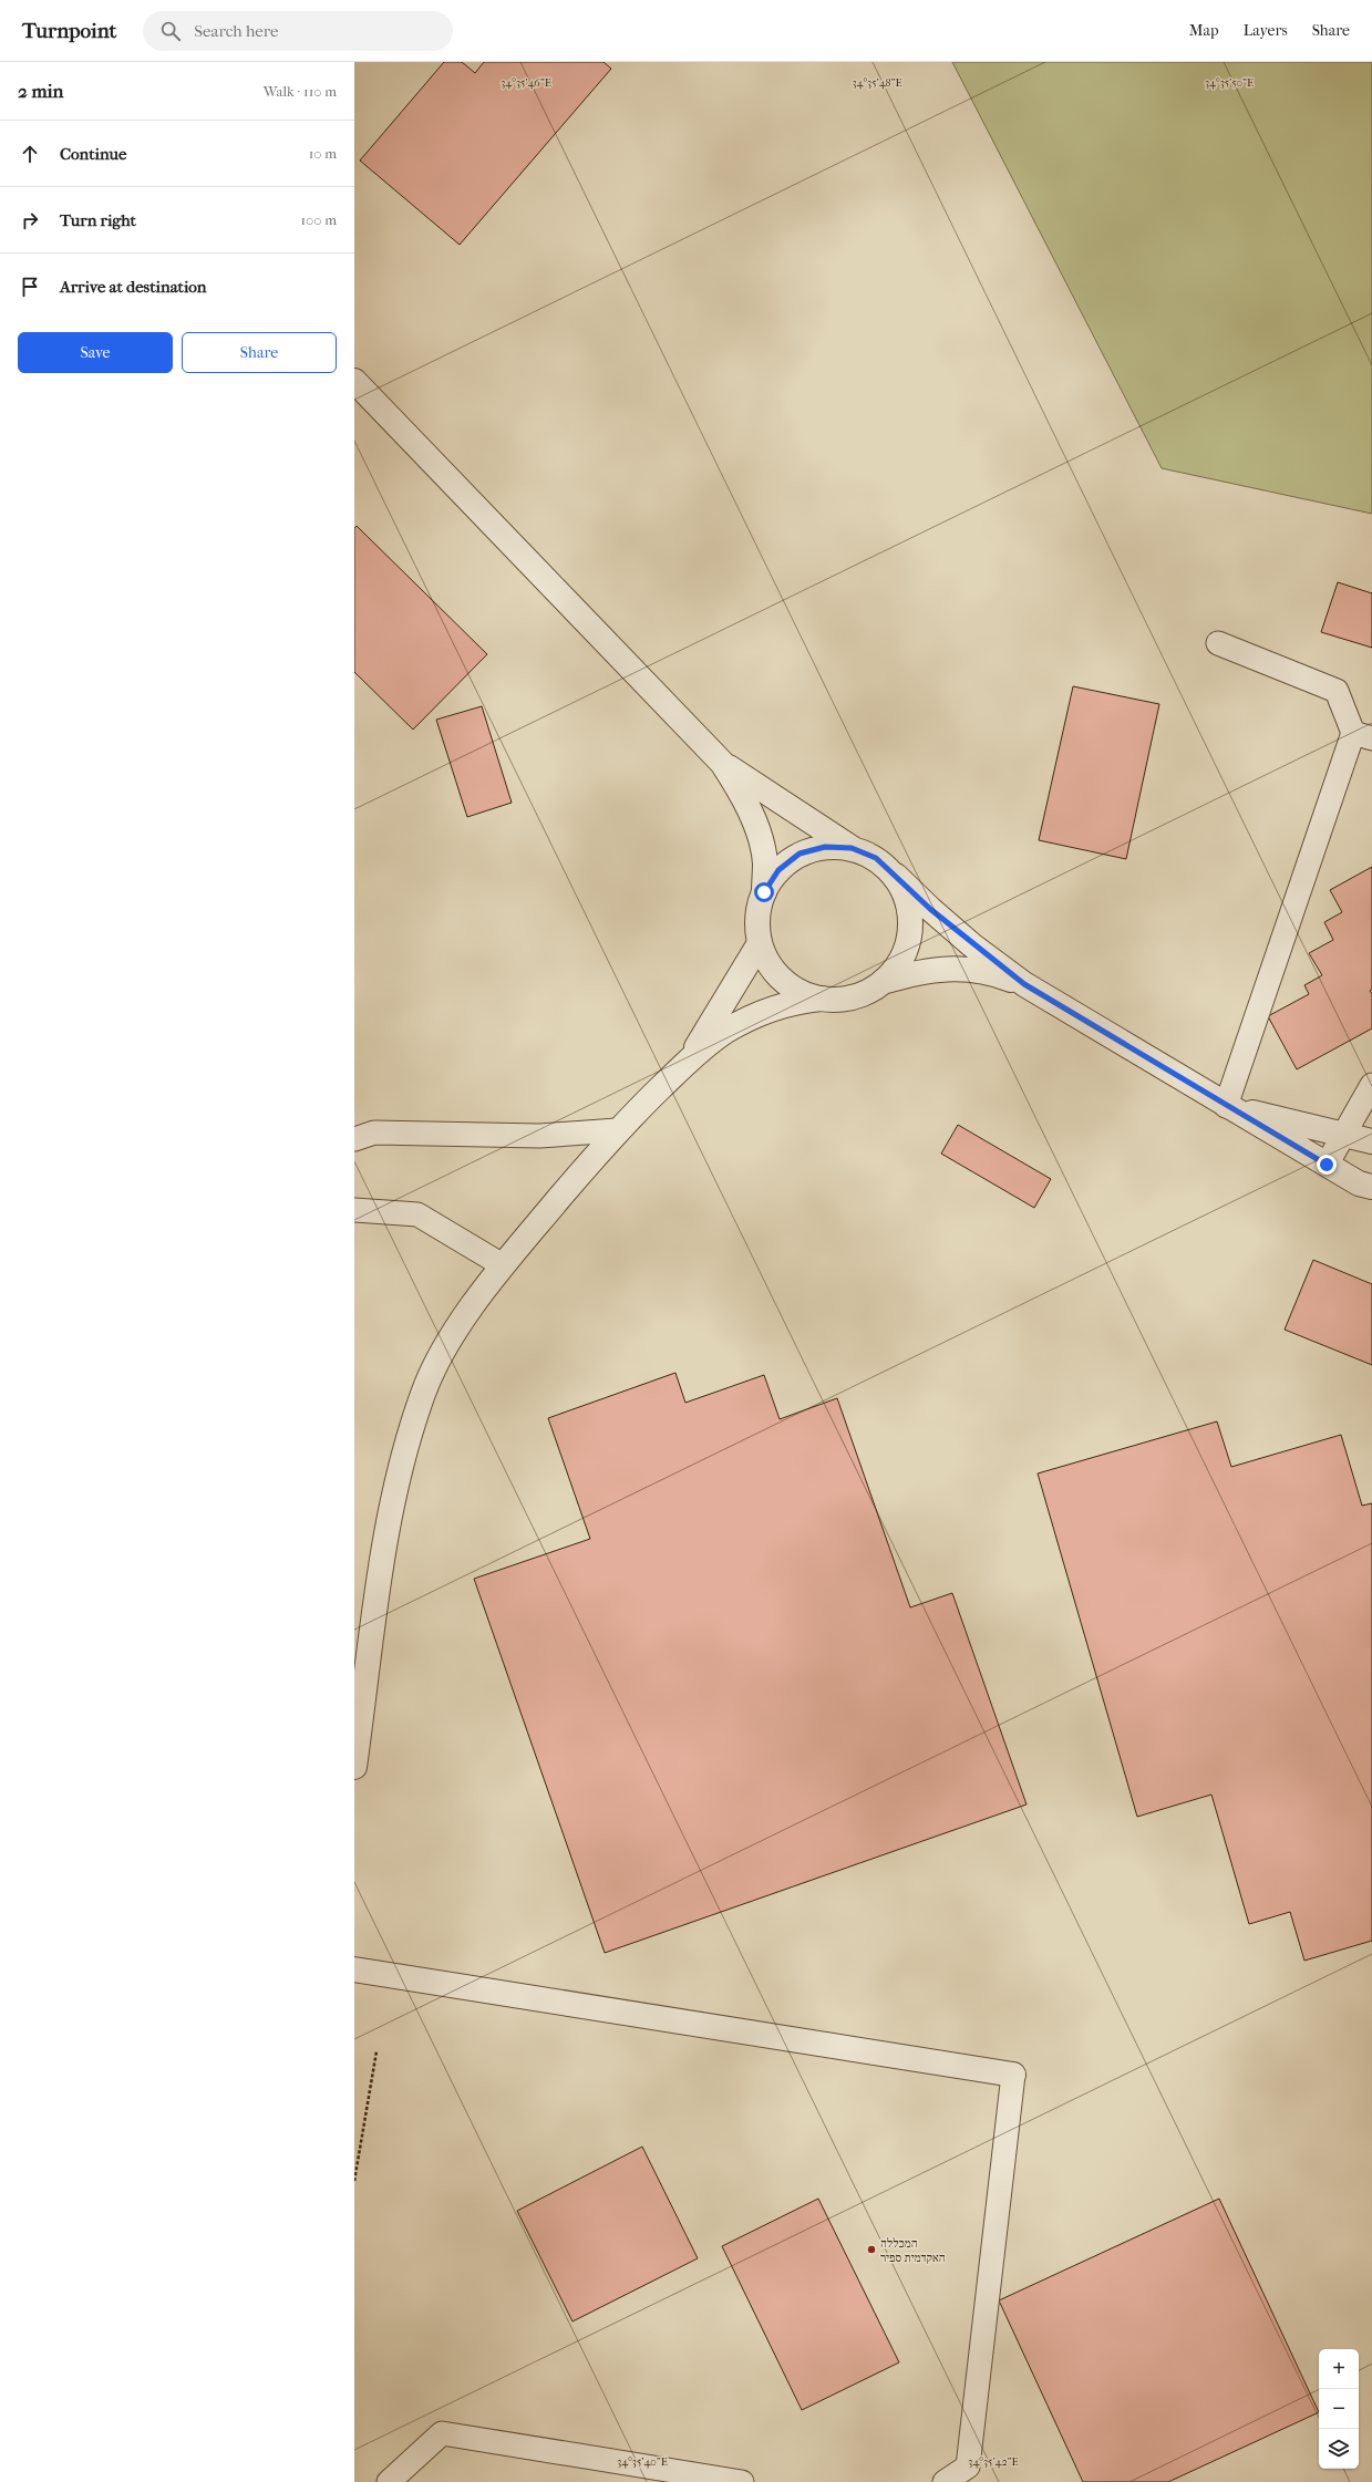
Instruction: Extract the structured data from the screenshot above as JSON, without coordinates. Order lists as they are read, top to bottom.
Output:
{
  "places": ["המכללה האקדמית ספיר"],
  "page": {
    "header": "Turnpoint",
    "search": "Search here",
    "nav": ["Map", "Layers", "Share"],
    "heading": ["2 min", "Walk · 110 m"],
    "list": [
      ["Continue", "10 m"],
      ["Turn right", "100 m"],
      "Arrive at destination"
    ],
    "buttons": ["Save", "Share"],
    "map_buttons": ["+", "−"]
  },
  "coordinates": [
    "34°35'46\"E",
    "34°35'48\"E",
    "34°35'50\"E",
    "34°35'40\"E",
    "34°35'42\"E"
  ]
}
